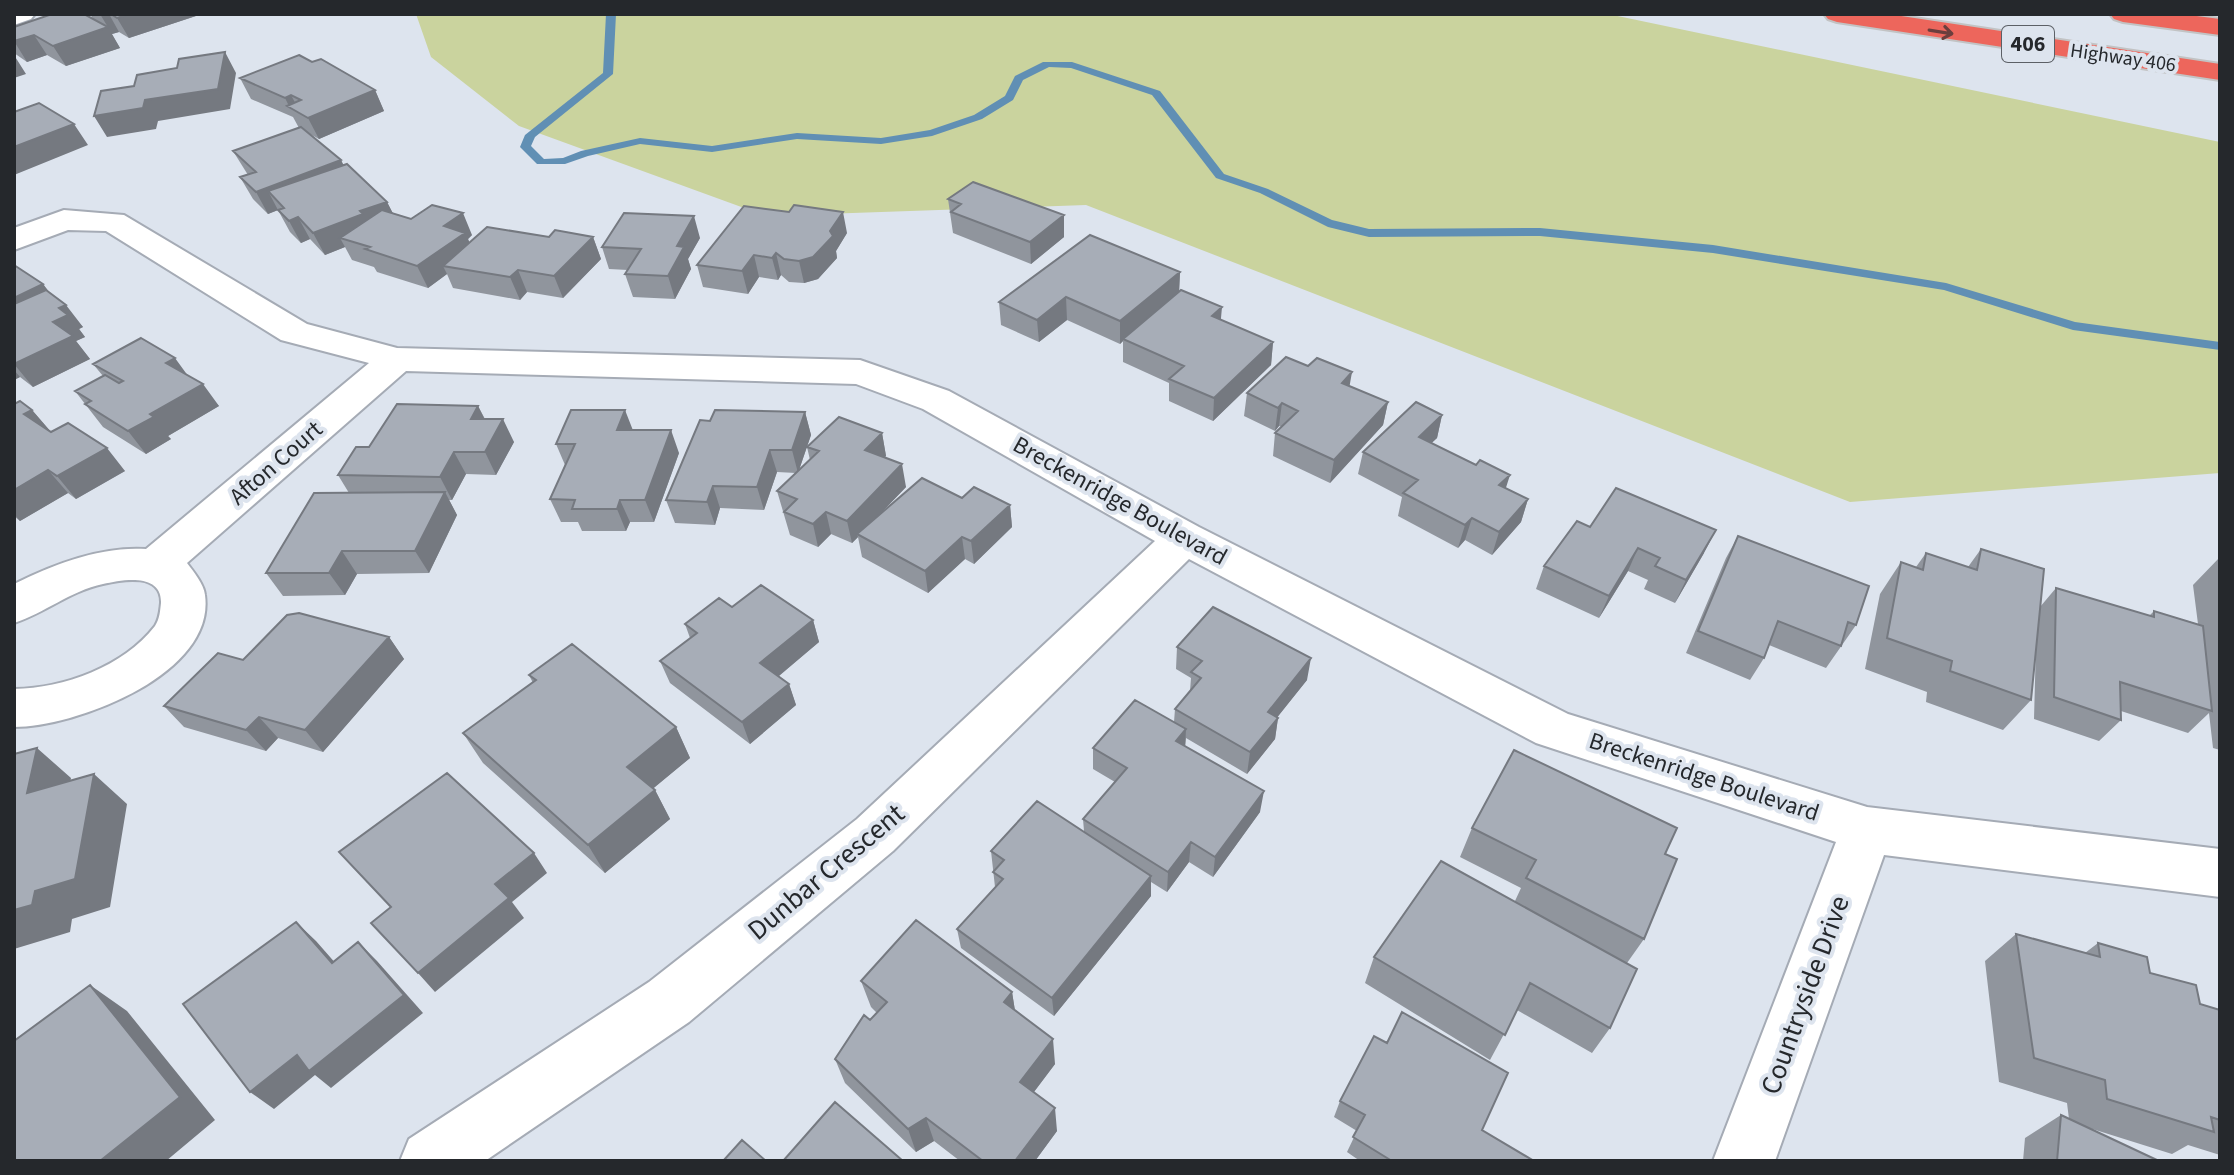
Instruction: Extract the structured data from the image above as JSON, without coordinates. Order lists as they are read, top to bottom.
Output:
{
  "streets": {
    "highway": ["406", "Highway 406"],
    "street": [
      "Afton Court",
      "Breckenridge Boulevard",
      "Dunbar Crescent",
      "Countryside Drive"
    ]
  },
  "crossings": [
    ["Afton Court", "Breckenridge Boulevard"],
    ["Breckenridge Boulevard", "Dunbar Crescent"],
    ["Breckenridge Boulevard", "Countryside Drive"]
  ],
  "one_way": ["Highway 406"]
}
